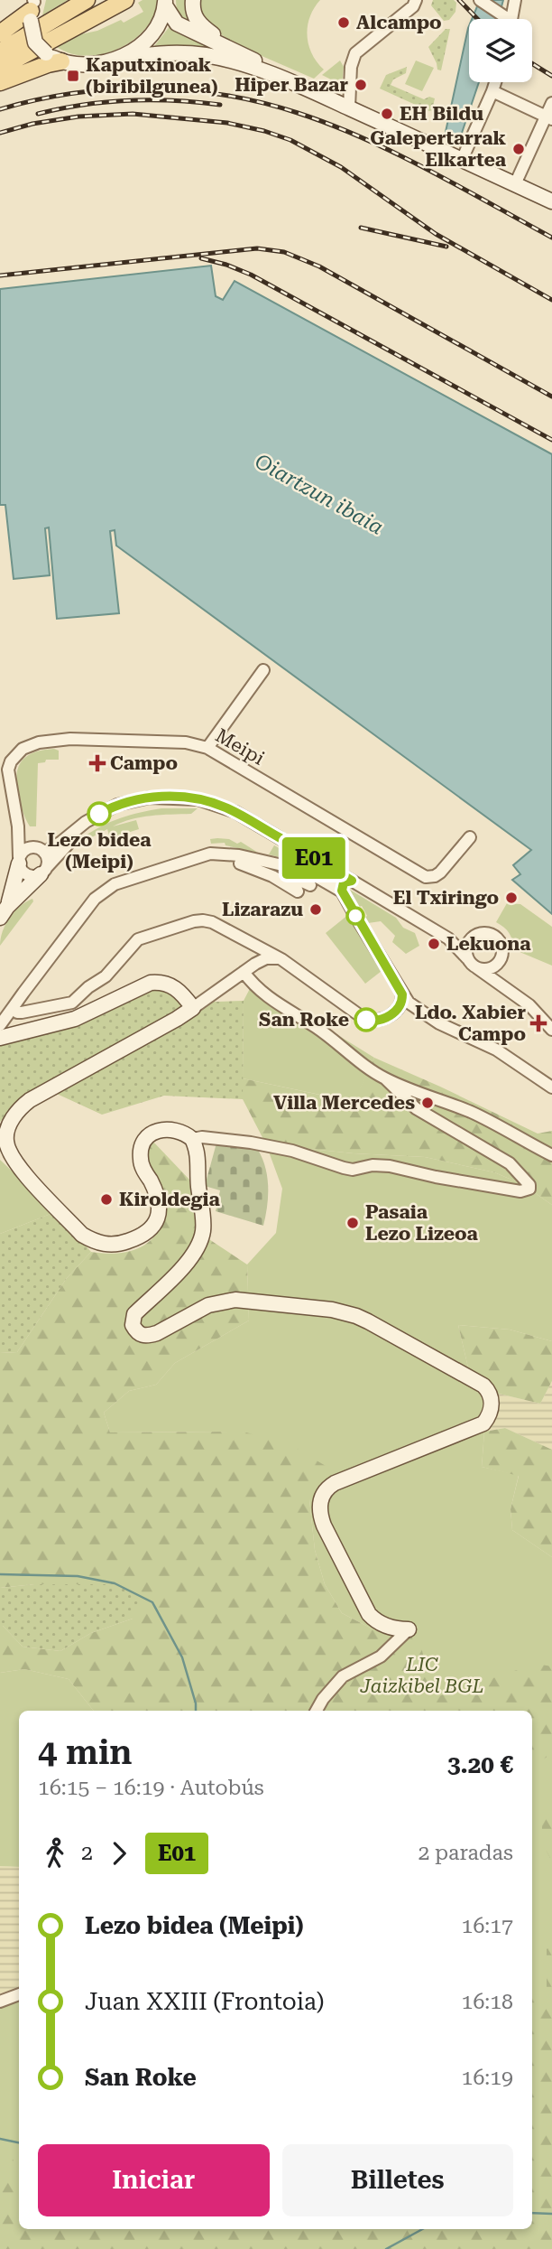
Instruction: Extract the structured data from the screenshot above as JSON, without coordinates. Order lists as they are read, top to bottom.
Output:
{
  "streets": {
    "street": ["Meipi"]
  },
  "water": ["Oiartzun ibaia"],
  "parks": ["LIC Jaizkibel BGL"],
  "places": {
    "other": [
      "Alcampo",
      "Hiper Bazar",
      "EH Bildu",
      "Galepertarrak Elkartea",
      "Lezo bidea (Meipi)",
      "El Txiringo",
      "Lizarazu",
      "Lekuona",
      "San Roke",
      "Villa Mercedes",
      "Kiroldegia",
      "Pasaia Lezo Lizeoa"
    ],
    "transit": ["Kaputxinoak (biribilgunea)"],
    "health": ["Campo", "Ldo. Xabier Campo"]
  },
  "lines": ["bus line E01"],
  "page": {
    "on_map": "E01",
    "heading": ["4 min", "16:15 – 16:19 · Autobús", "3.20 €"],
    "legs": ["2", "E01", "2 paradas"],
    "list": [
      {
        "name": "Lezo bidea (Meipi)",
        "value": "16:17"
      },
      {
        "name": "Juan XXIII (Frontoia)",
        "value": "16:18"
      },
      {
        "name": "San Roke",
        "value": "16:19"
      }
    ],
    "buttons": ["Iniciar", "Billetes"]
  }
}
